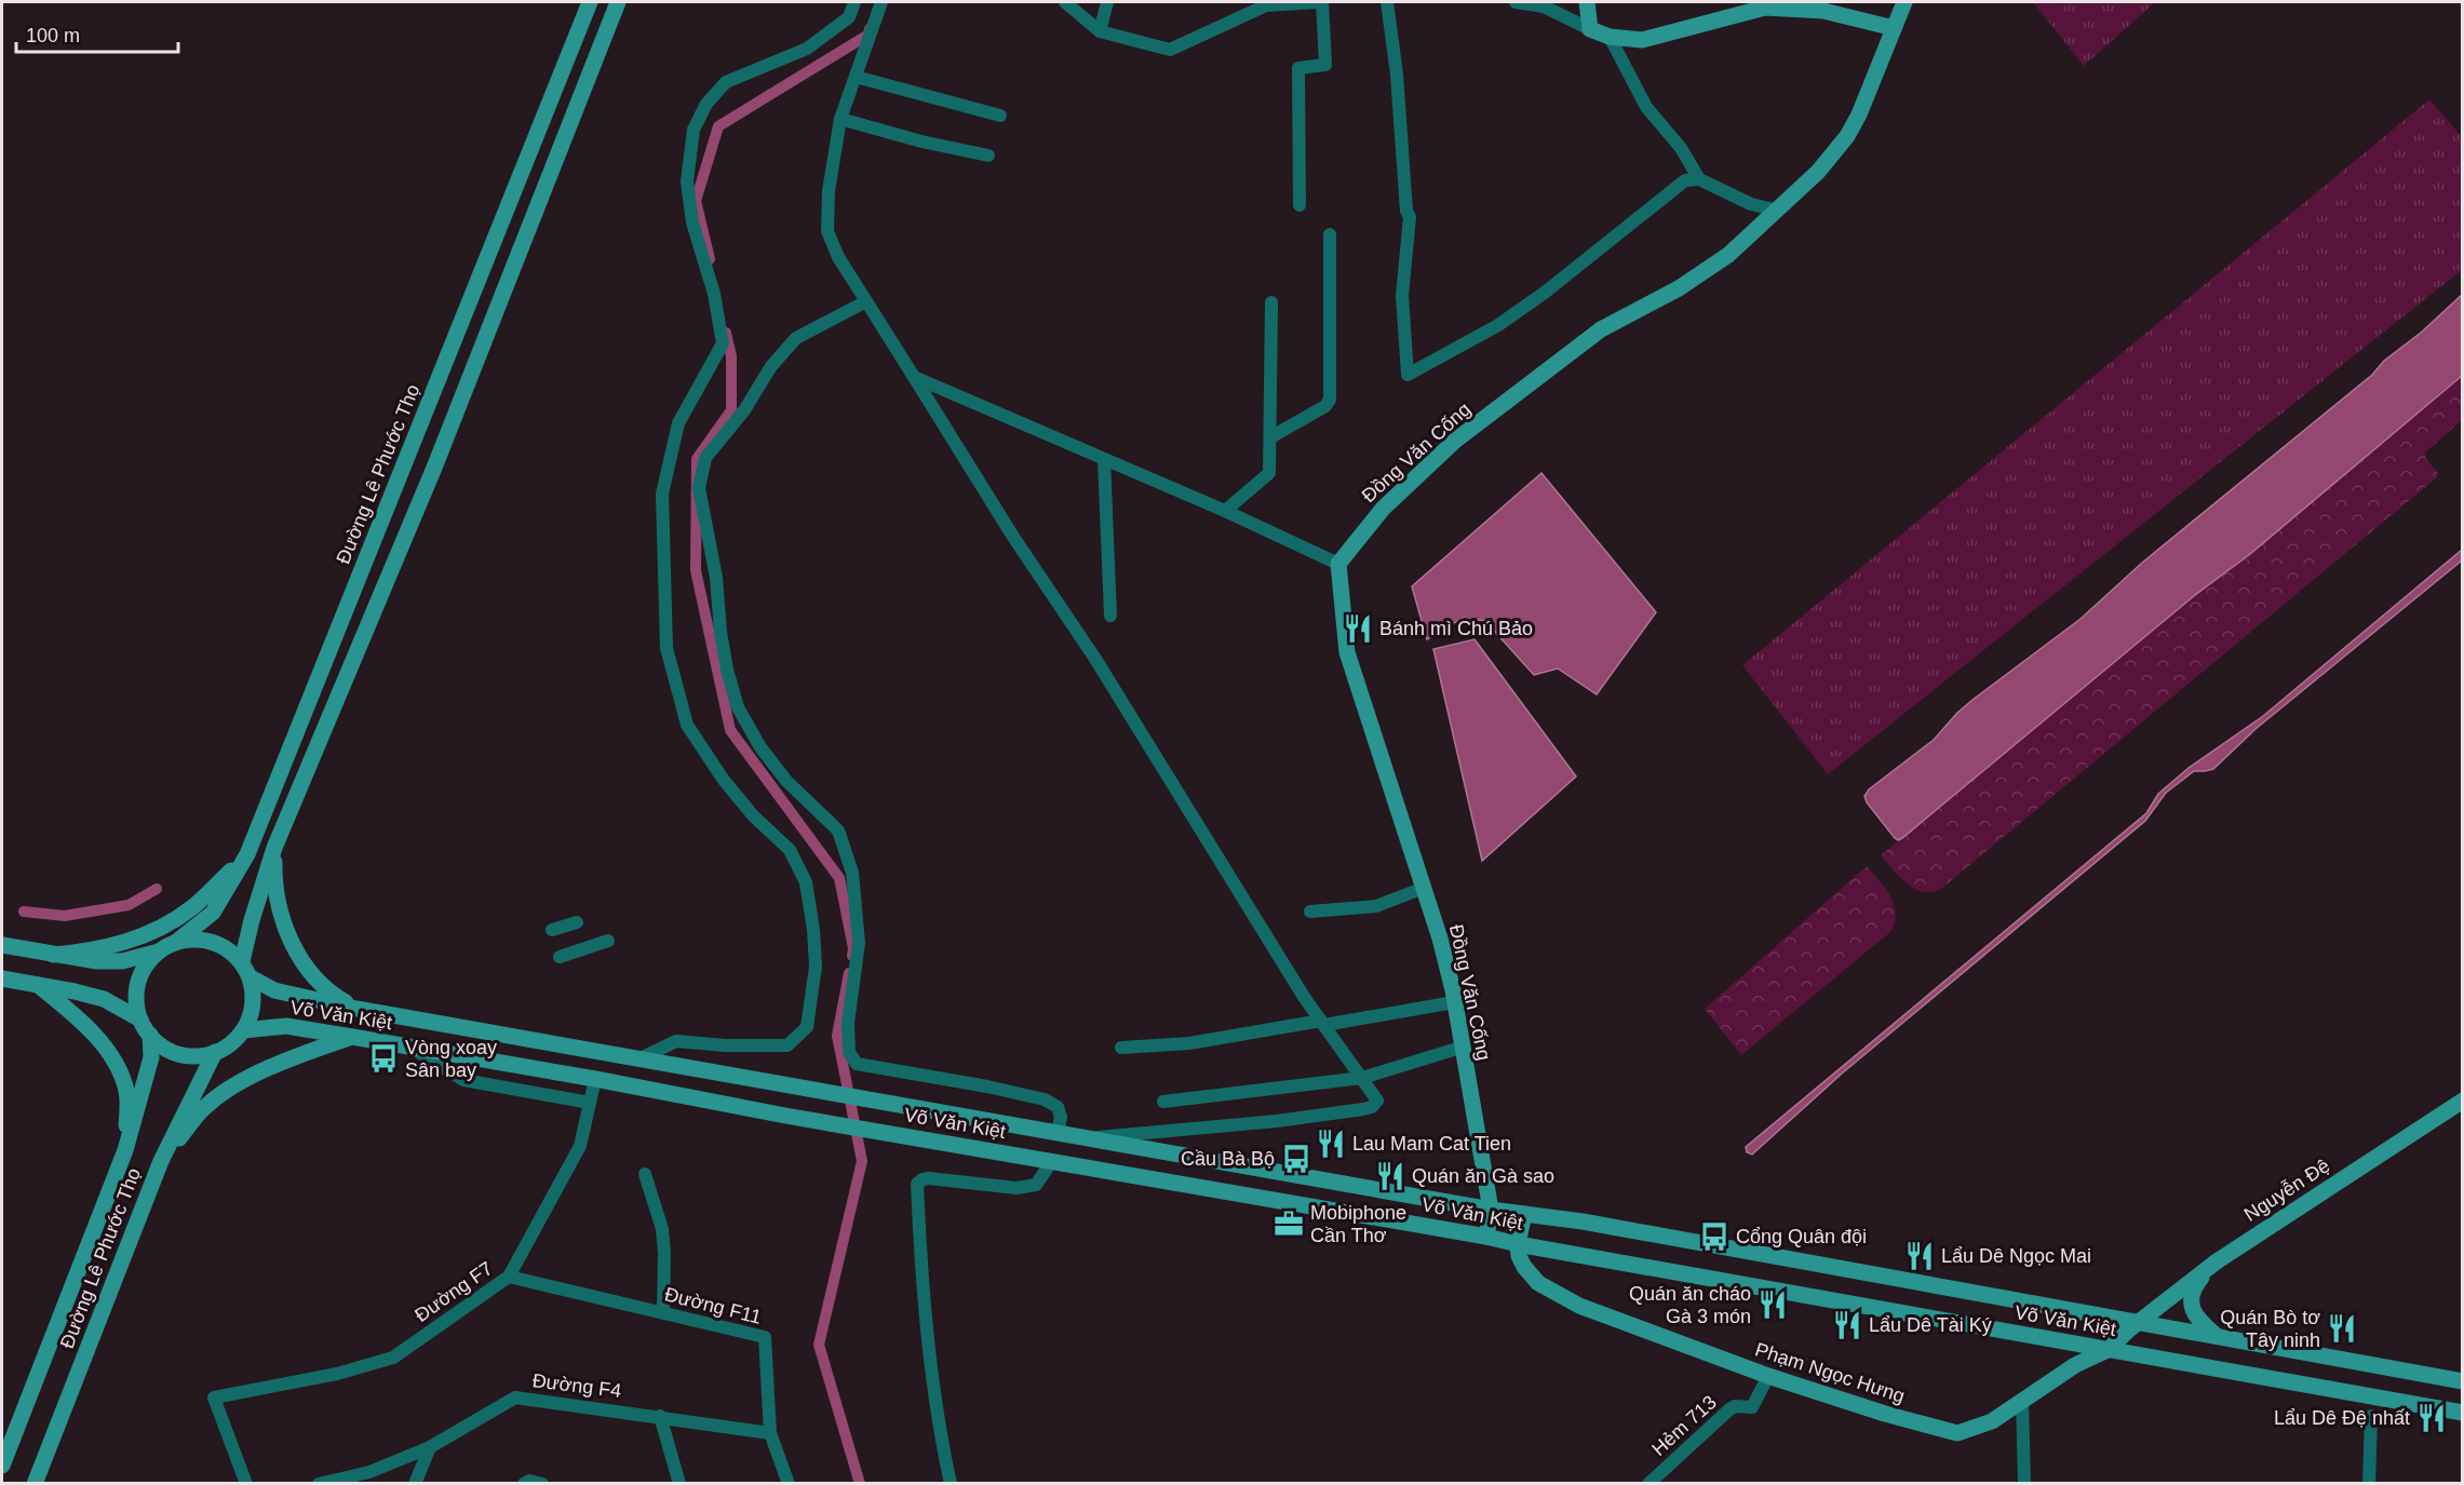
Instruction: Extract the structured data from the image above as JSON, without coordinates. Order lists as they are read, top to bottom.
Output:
{
  "streets": {
    "street": [
      "Đồng Văn Cống",
      "Đường Lê Phước Thọ",
      "Võ Văn Kiệt",
      "Nguyễn Đệ",
      "Đường F7",
      "Đường F11",
      "Phạm Ngọc Hưng",
      "Đường F4",
      "Hẻm 713"
    ]
  },
  "crossings": [
    ["Đồng Văn Cống", "Võ Văn Kiệt"],
    ["Đường Lê Phước Thọ", "Võ Văn Kiệt"],
    ["Võ Văn Kiệt", "Nguyễn Đệ"],
    ["Võ Văn Kiệt", "Đường F7"],
    ["Võ Văn Kiệt", "Phạm Ngọc Hưng"],
    ["Nguyễn Đệ", "Phạm Ngọc Hưng"],
    ["Đường F7", "Đường F11"],
    ["Đường F11", "Đường F4"],
    ["Phạm Ngọc Hưng", "Hẻm 713"]
  ],
  "places": {
    "restaurant": [
      "Bánh mì Chú Bảo",
      "Lau Mam Cat Tien",
      "Quán ăn Gà sao",
      "Lẩu Dê Ngọc Mai",
      "Quán ăn cháo Gà 3 món",
      "Lẩu Dê Tài Ký",
      "Quán Bò tơ Tây ninh",
      "Lẩu Dê Đệ nhất"
    ],
    "bus stop": ["Vòng xoay Sân bay", "Cầu Bà Bộ", "Cổng Quân đội"],
    "office": ["Mobiphone Cần Thơ"]
  },
  "scale_bar": "100 m"
}
